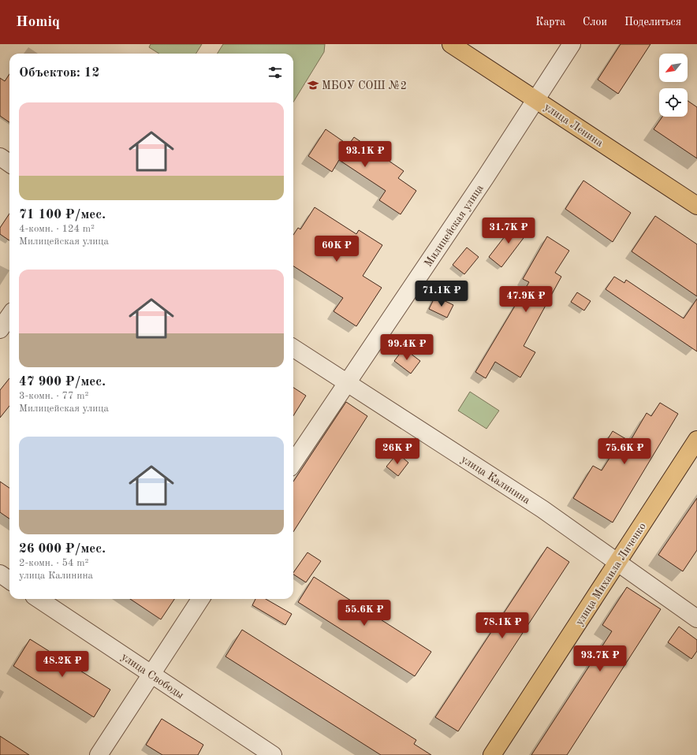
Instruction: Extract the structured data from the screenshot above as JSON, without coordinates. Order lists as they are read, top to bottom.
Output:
{
  "streets": {
    "main road": ["улица Ленина", "улица Михаила Личенко"],
    "street": ["Милицейская улица", "улица Калинина", "улица Свободы"]
  },
  "crossings": [
    ["улица Ленина", "Милицейская улица"],
    ["Милицейская улица", "улица Калинина"],
    ["улица Калинина", "улица Михаила Личенко"]
  ],
  "places": {
    "school or university": ["МБОУ СОШ №2"]
  },
  "north": "bottom left",
  "page": {
    "header": "Homiq",
    "nav": ["Карта", "Слои", "Поделиться"],
    "heading": "Объектов: 12",
    "list": [
      {
        "name": "71 100 ₽/мес.",
        "note": "4-комн. · 124 m² · Милицейская улица"
      },
      {
        "name": "47 900 ₽/мес.",
        "note": "3-комн. · 77 m² · Милицейская улица"
      },
      {
        "name": "26 000 ₽/мес.",
        "note": "2-комн. · 54 m² · улица Калинина"
      }
    ],
    "price": [
      "93.1K ₽",
      "31.7K ₽",
      "60K ₽",
      "71.1K ₽",
      "47.9K ₽",
      "99.4K ₽",
      "26K ₽",
      "75.6K ₽",
      "55.6K ₽",
      "78.1K ₽",
      "93.7K ₽",
      "48.2K ₽"
    ]
  }
}
